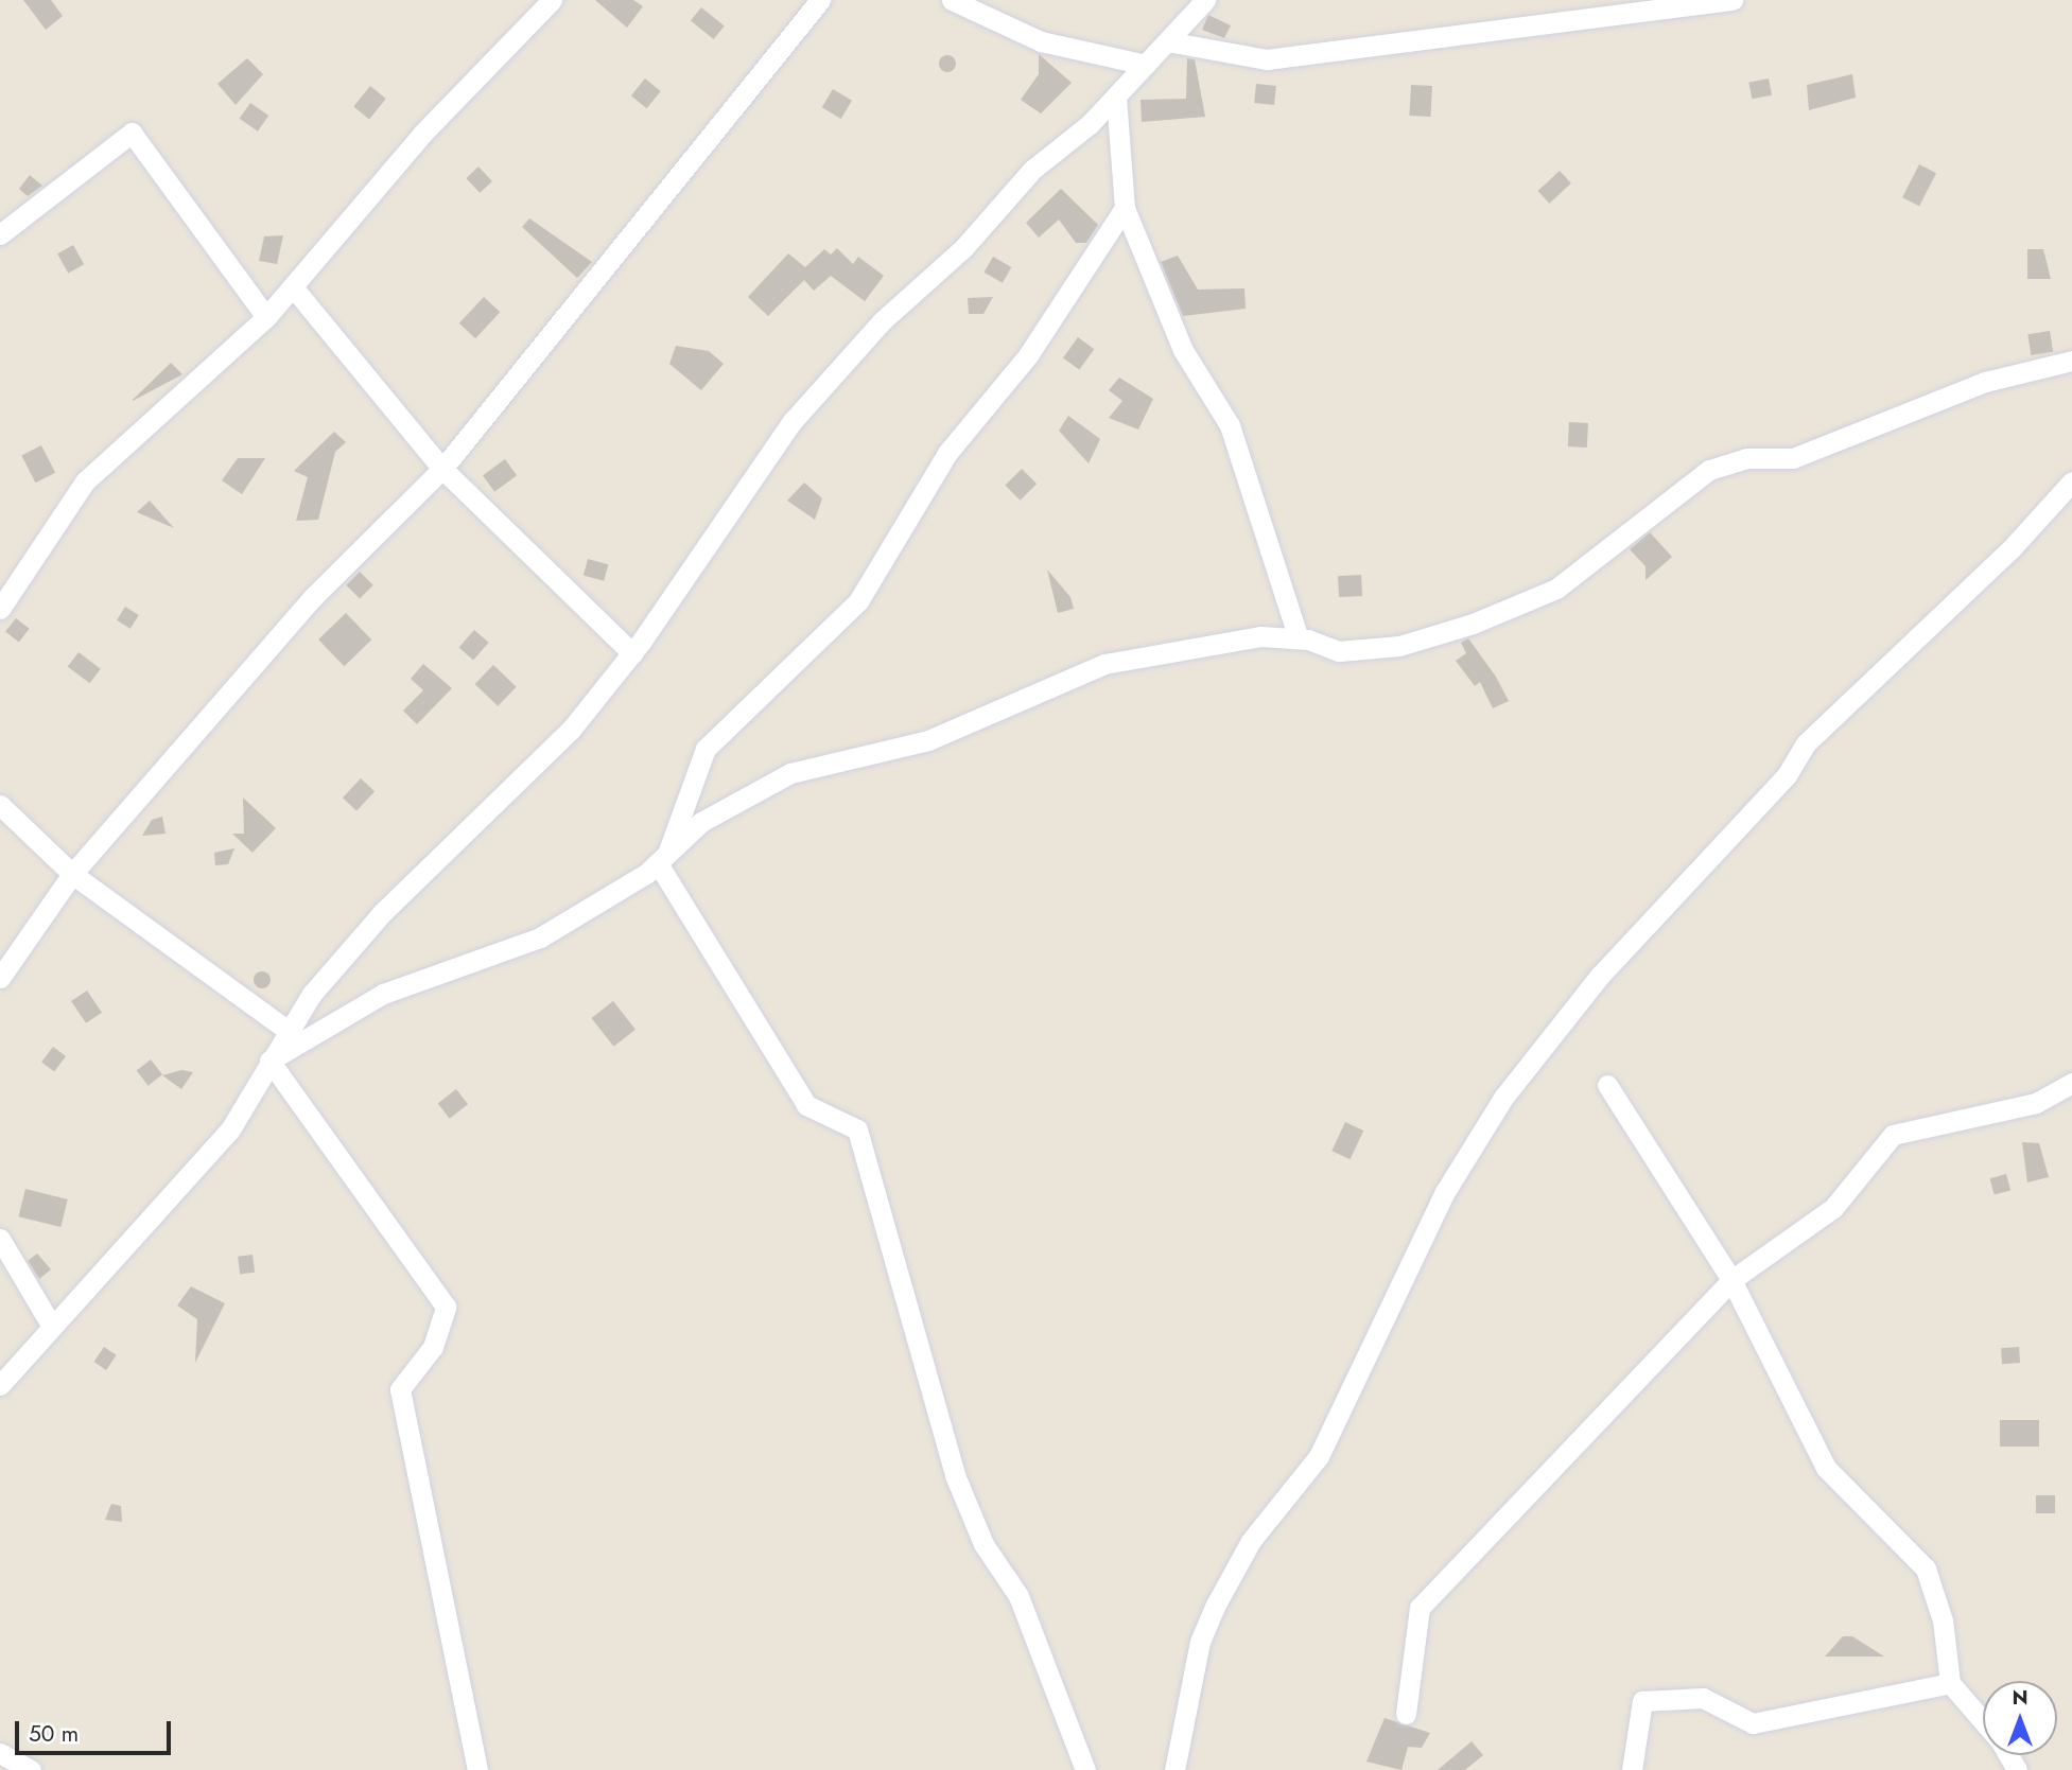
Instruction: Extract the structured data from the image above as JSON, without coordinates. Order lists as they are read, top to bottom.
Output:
{
  "scale_bar": "50 m",
  "north": "top"
}
